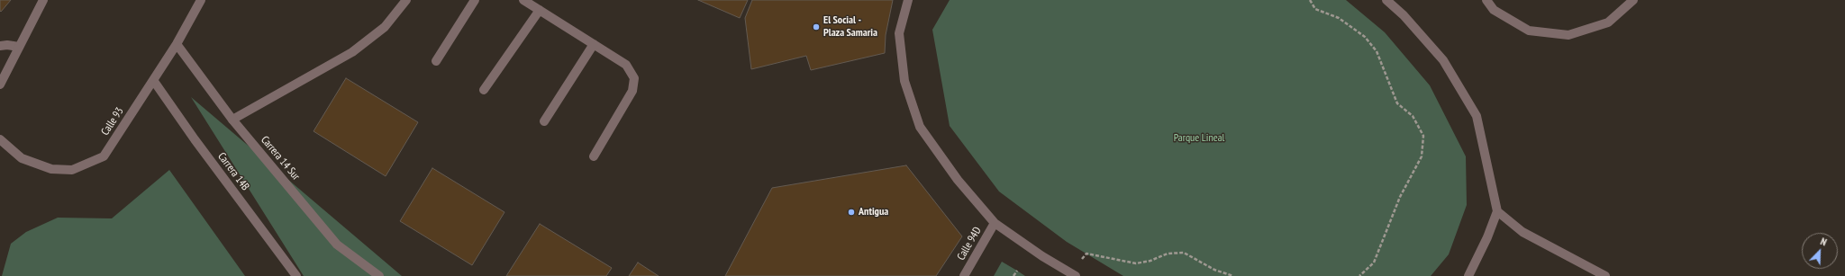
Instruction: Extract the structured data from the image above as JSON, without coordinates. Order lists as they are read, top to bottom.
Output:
{
  "streets": {
    "street": [
      "Calle 93",
      "Carrera 14 Sur",
      "Carrera 14B",
      "Calle 94D"
    ]
  },
  "crossings": [
    ["Calle 93", "Carrera 14 Sur"],
    ["Calle 93", "Carrera 14B"]
  ],
  "parks": ["Parque Lineal"],
  "places": ["El Social - Plaza Samaria", "Antigua"],
  "north": "top right"
}
